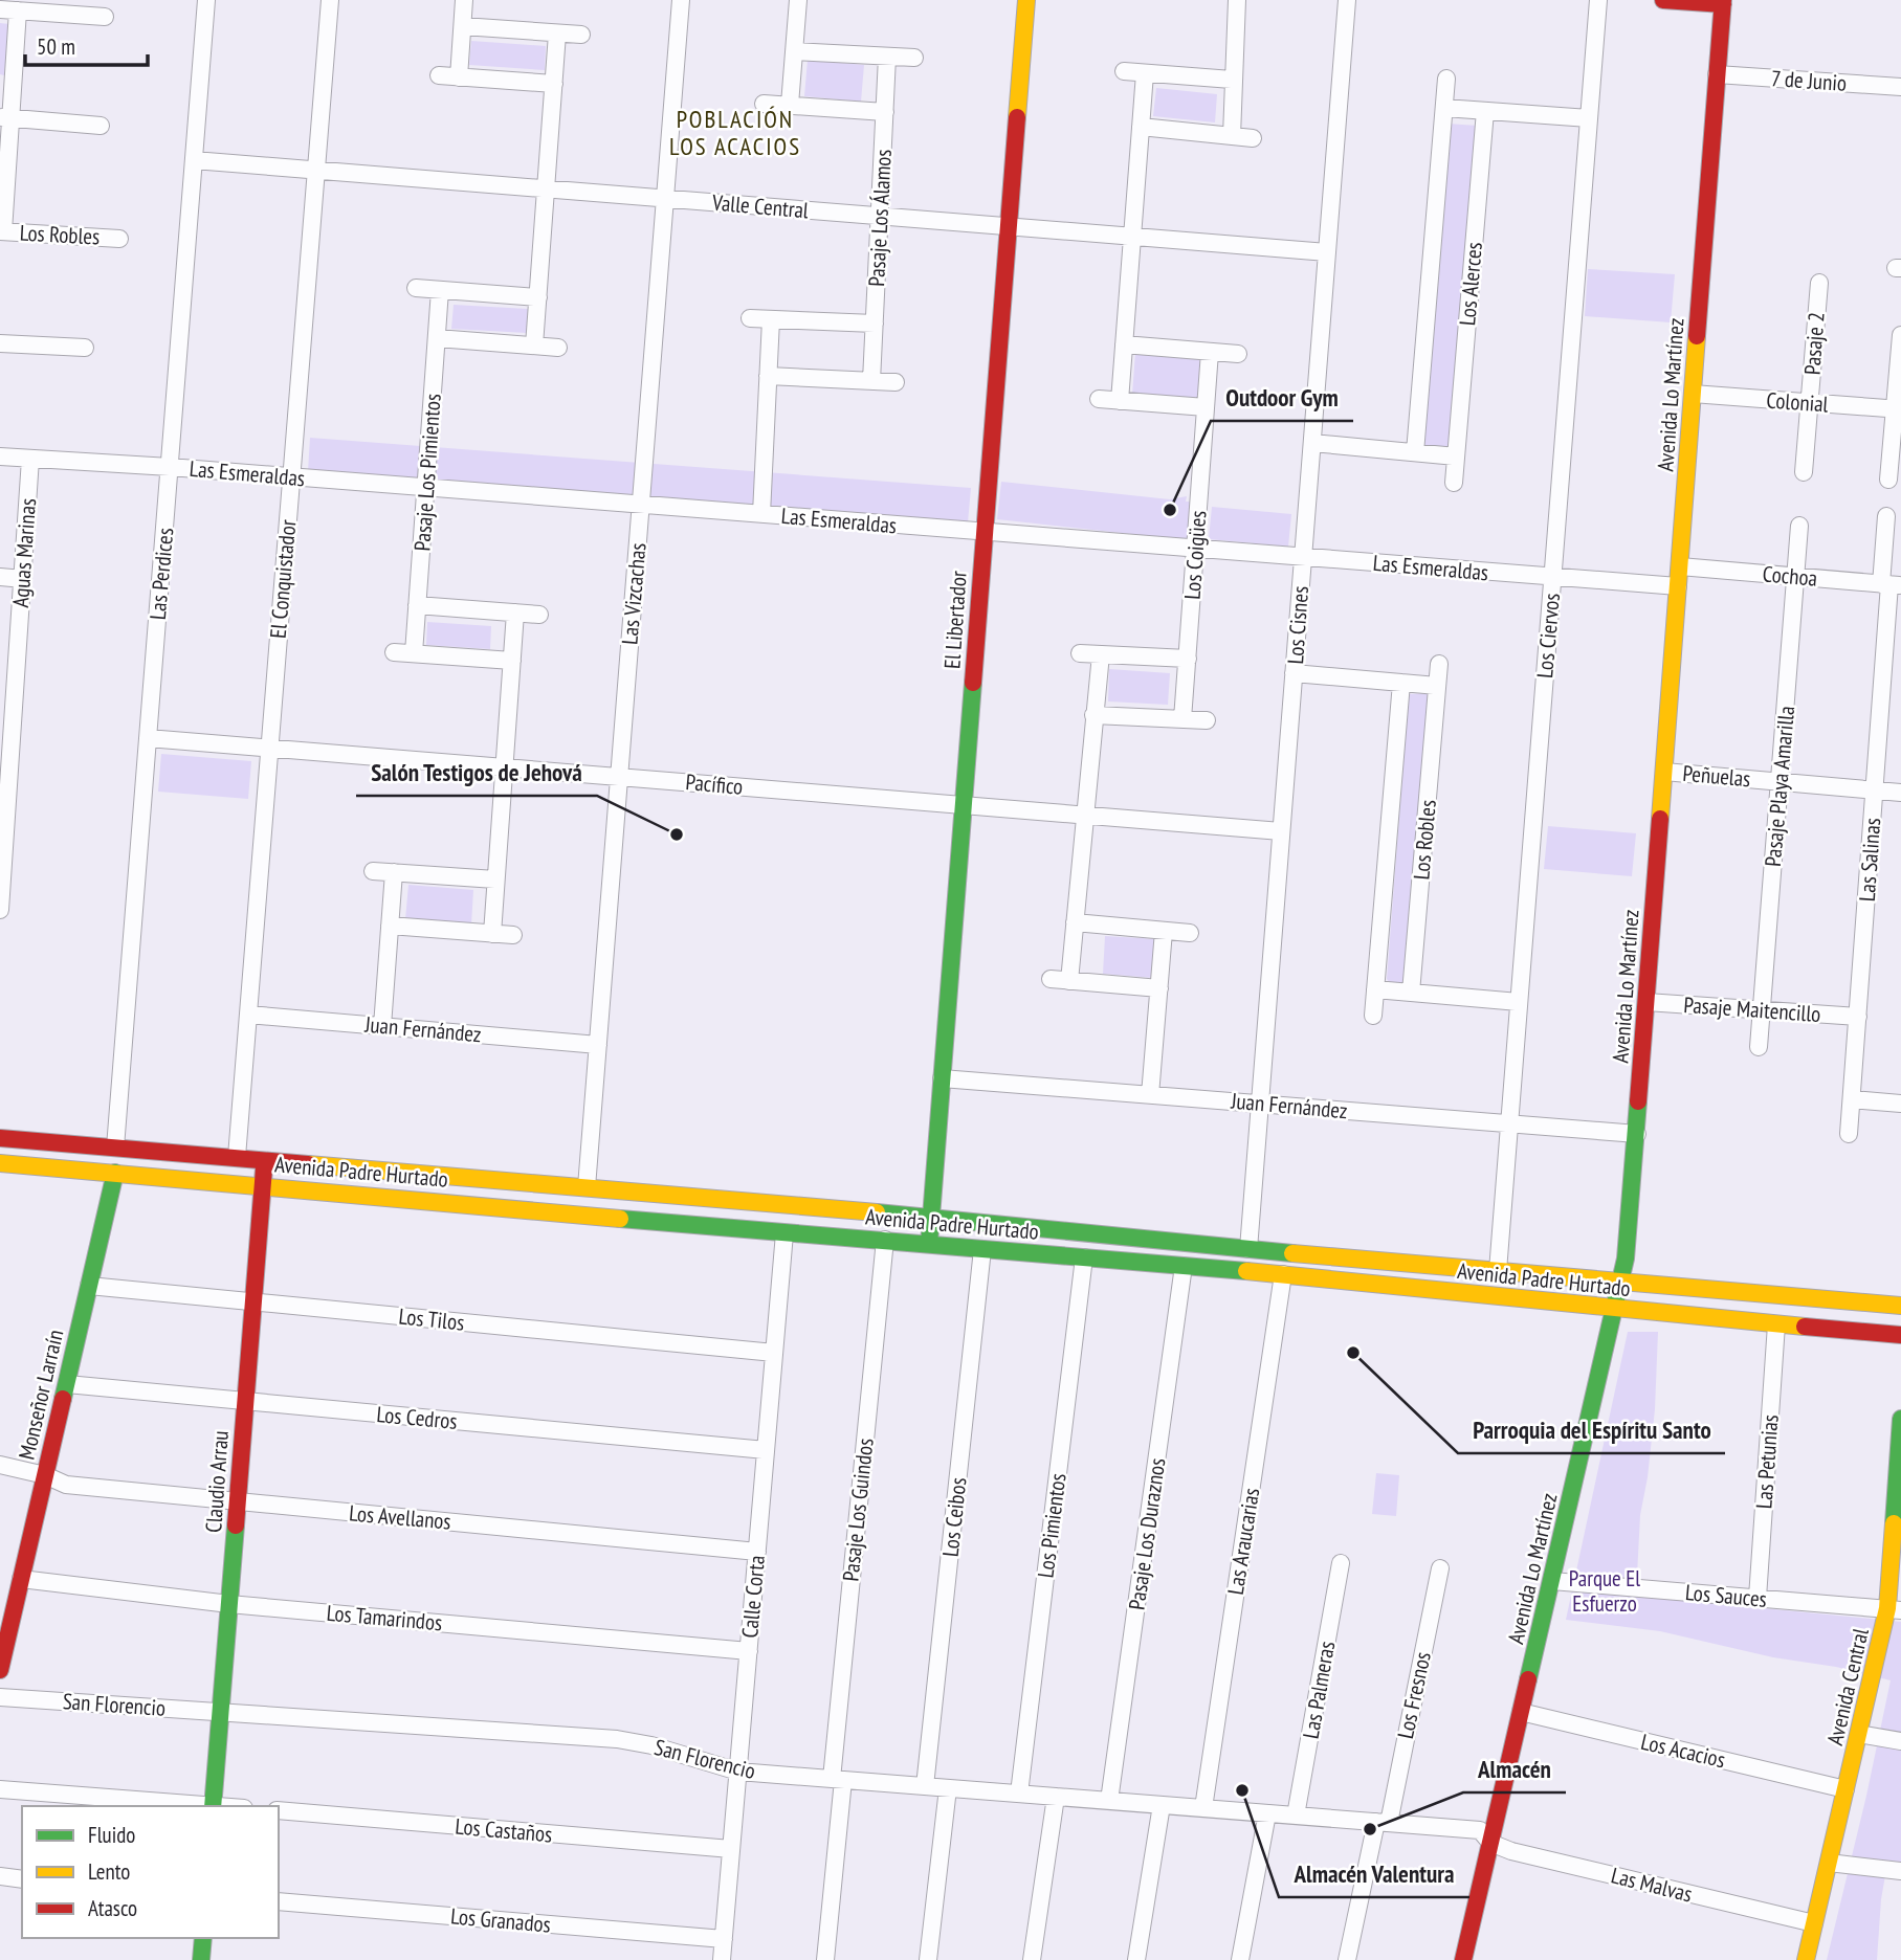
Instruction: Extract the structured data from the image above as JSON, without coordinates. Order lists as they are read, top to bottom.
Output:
{
  "streets": {
    "main road": [
      "Avenida Lo Martínez",
      "El Libertador",
      "Avenida Padre Hurtado",
      "Monseñor Larraín",
      "Claudio Arrau",
      "Avenida Central"
    ],
    "street": [
      "7 de Junio",
      "Valle Central",
      "Pasaje Los Álamos",
      "Los Robles",
      "Los Alerces",
      "Pasaje 2",
      "Colonial",
      "Pasaje Los Pimientos",
      "Las Esmeraldas",
      "Aguas Marinas",
      "Los Coigües",
      "Las Perdices",
      "Cochoa",
      "El Conquistador",
      "Las Vizcachas",
      "Los Cisnes",
      "Los Ciervos",
      "Peñuelas",
      "Pacífico",
      "Pasaje Playa Amarilla",
      "Las Salinas",
      "Pasaje Maitencillo",
      "Juan Fernández",
      "Los Tilos",
      "Los Cedros",
      "Las Petunias",
      "Pasaje Los Guindos",
      "Los Avellanos",
      "Los Ceibos",
      "Los Pimientos",
      "Pasaje Los Duraznos",
      "Las Araucarias",
      "Los Sauces",
      "Calle Corta",
      "Los Tamarindos",
      "Las Palmeras",
      "Los Fresnos",
      "San Florencio",
      "Los Acacios",
      "Los Castaños",
      "Las Malvas",
      "Los Granados"
    ]
  },
  "crossings": [
    ["7 de Junio", "Avenida Lo Martínez"],
    ["Valle Central", "Pasaje Los Álamos"],
    ["Valle Central", "Las Perdices"],
    ["Valle Central", "El Conquistador"],
    ["Valle Central", "Las Vizcachas"],
    ["Valle Central", "El Libertador"],
    ["Valle Central", "Los Cisnes"],
    ["Pasaje 2", "Colonial"],
    ["Avenida Lo Martínez", "Colonial"],
    ["Avenida Lo Martínez", "Las Esmeraldas"],
    ["Avenida Lo Martínez", "Cochoa"],
    ["Avenida Lo Martínez", "Peñuelas"],
    ["Avenida Lo Martínez", "Pasaje Maitencillo"],
    ["Avenida Lo Martínez", "Juan Fernández"],
    ["Avenida Lo Martínez", "Avenida Padre Hurtado"],
    ["Avenida Lo Martínez", "Los Sauces"],
    ["Avenida Lo Martínez", "San Florencio"],
    ["Avenida Lo Martínez", "Los Acacios"],
    ["Avenida Lo Martínez", "Las Malvas"],
    ["Pasaje Los Pimientos", "Las Esmeraldas"],
    ["Las Esmeraldas", "Aguas Marinas"],
    ["Las Esmeraldas", "Los Coigües"],
    ["Las Esmeraldas", "Las Perdices"],
    ["Las Esmeraldas", "El Conquistador"],
    ["Las Esmeraldas", "Las Vizcachas"],
    ["Las Esmeraldas", "El Libertador"],
    ["Las Esmeraldas", "Los Cisnes"],
    ["Las Esmeraldas", "Los Ciervos"],
    ["Las Perdices", "Pacífico"],
    ["Las Perdices", "Avenida Padre Hurtado"],
    ["Cochoa", "Pasaje Playa Amarilla"],
    ["Cochoa", "Las Salinas"],
    ["El Conquistador", "Pacífico"],
    ["El Conquistador", "Juan Fernández"],
    ["El Conquistador", "Avenida Padre Hurtado"],
    ["Las Vizcachas", "Pacífico"],
    ["Las Vizcachas", "Juan Fernández"],
    ["Las Vizcachas", "Avenida Padre Hurtado"],
    ["El Libertador", "Pacífico"],
    ["El Libertador", "Juan Fernández"],
    ["El Libertador", "Avenida Padre Hurtado"],
    ["Los Cisnes", "Pacífico"],
    ["Los Cisnes", "Juan Fernández"],
    ["Los Cisnes", "Avenida Padre Hurtado"],
    ["Los Ciervos", "Juan Fernández"],
    ["Los Ciervos", "Avenida Padre Hurtado"],
    ["Peñuelas", "Pasaje Playa Amarilla"],
    ["Peñuelas", "Las Salinas"],
    ["Pasaje Playa Amarilla", "Pasaje Maitencillo"],
    ["Las Salinas", "Pasaje Maitencillo"],
    ["Avenida Padre Hurtado", "Monseñor Larraín"],
    ["Avenida Padre Hurtado", "Las Petunias"],
    ["Avenida Padre Hurtado", "Claudio Arrau"],
    ["Avenida Padre Hurtado", "Pasaje Los Guindos"],
    ["Avenida Padre Hurtado", "Los Ceibos"],
    ["Avenida Padre Hurtado", "Los Pimientos"],
    ["Avenida Padre Hurtado", "Pasaje Los Duraznos"],
    ["Avenida Padre Hurtado", "Las Araucarias"],
    ["Avenida Padre Hurtado", "Calle Corta"],
    ["Los Tilos", "Monseñor Larraín"],
    ["Los Tilos", "Claudio Arrau"],
    ["Los Tilos", "Calle Corta"],
    ["Monseñor Larraín", "Los Cedros"],
    ["Monseñor Larraín", "Los Avellanos"],
    ["Monseñor Larraín", "Los Tamarindos"],
    ["Los Cedros", "Claudio Arrau"],
    ["Los Cedros", "Calle Corta"],
    ["Las Petunias", "Los Sauces"],
    ["Claudio Arrau", "Los Avellanos"],
    ["Claudio Arrau", "Los Tamarindos"],
    ["Claudio Arrau", "San Florencio"],
    ["Pasaje Los Guindos", "San Florencio"],
    ["Los Avellanos", "Calle Corta"],
    ["Los Ceibos", "San Florencio"],
    ["Los Pimientos", "San Florencio"],
    ["Pasaje Los Duraznos", "San Florencio"],
    ["Las Araucarias", "San Florencio"],
    ["Los Sauces", "Avenida Central"],
    ["Calle Corta", "Los Tamarindos"],
    ["Calle Corta", "San Florencio"],
    ["Calle Corta", "Los Castaños"],
    ["Calle Corta", "Los Granados"],
    ["Avenida Central", "Los Acacios"],
    ["Avenida Central", "Las Malvas"],
    ["Las Palmeras", "San Florencio"],
    ["Los Fresnos", "San Florencio"],
    ["San Florencio", "Las Malvas"]
  ],
  "districts": ["POBLACIÓN LOS ACACIOS"],
  "parks": ["Parque El Esfuerzo"],
  "places": [
    "Outdoor Gym",
    "Salón Testigos de Jehová",
    "Parroquia del Espíritu Santo",
    "Almacén Valentura",
    "Almacén"
  ],
  "legend": ["Fluido", "Lento", "Atasco"],
  "scale_bar": "50 m"
}
